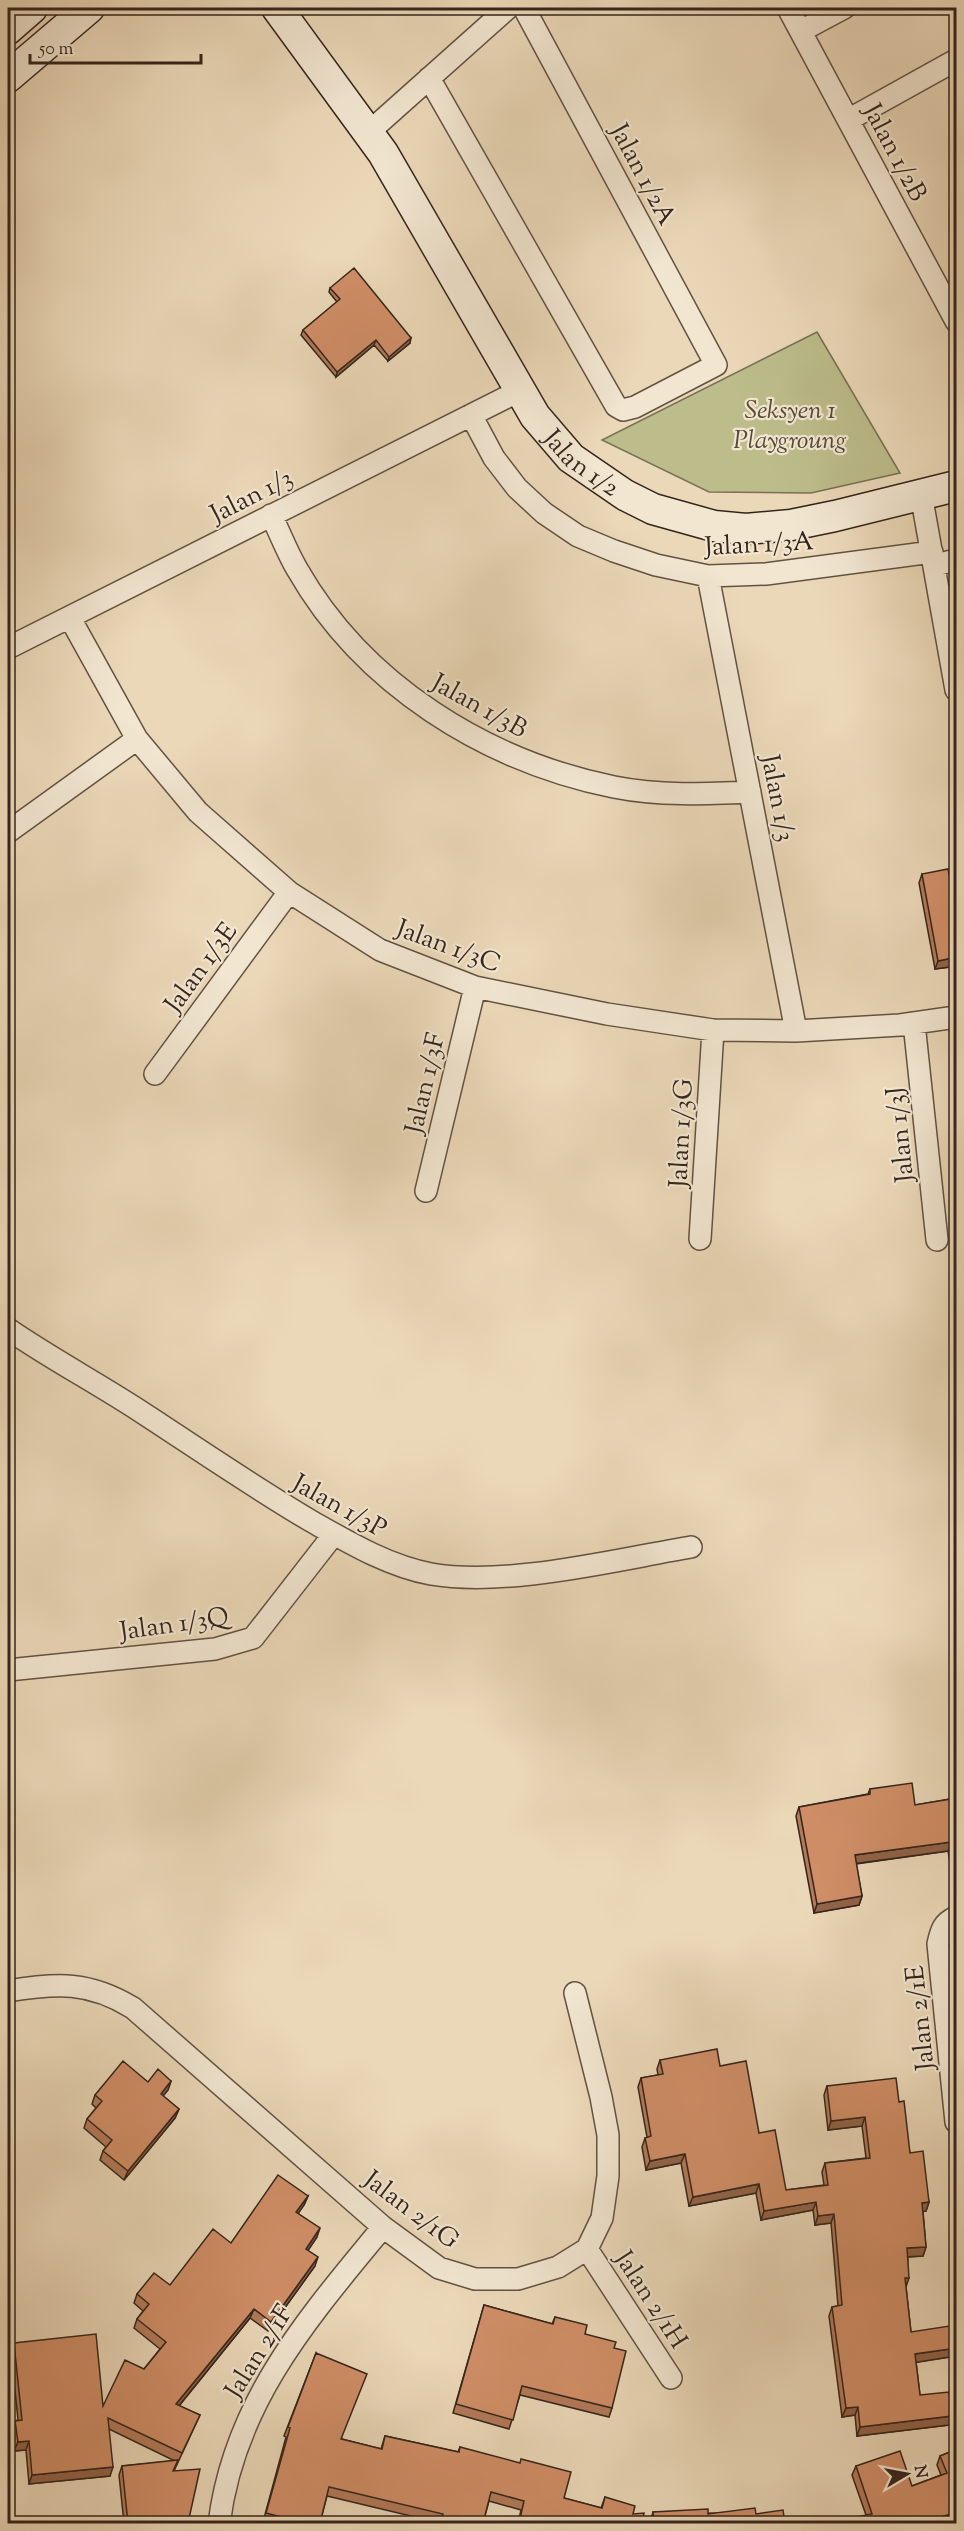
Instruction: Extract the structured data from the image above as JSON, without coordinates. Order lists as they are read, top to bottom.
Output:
{
  "streets": {
    "street": [
      "Jalan 1/2B",
      "Jalan 1/2A",
      "Jalan 1/2",
      "Jalan 1/3",
      "Jalan 1/3A",
      "Jalan 1/3B",
      "Jalan 1/3C",
      "Jalan 1/3E",
      "Jalan 1/3F",
      "Jalan 1/3G",
      "Jalan 1/3J",
      "Jalan 1/3P",
      "Jalan 1/3Q",
      "Jalan 2/1E",
      "Jalan 2/1G",
      "Jalan 2/1H",
      "Jalan 2/1F"
    ]
  },
  "crossings": [
    ["Jalan 1/2", "Jalan 1/3"],
    ["Jalan 1/3", "Jalan 1/3A"],
    ["Jalan 1/3", "Jalan 1/3B"],
    ["Jalan 1/3", "Jalan 1/3C"],
    ["Jalan 1/3C", "Jalan 1/3E"],
    ["Jalan 1/3C", "Jalan 1/3F"],
    ["Jalan 1/3C", "Jalan 1/3G"],
    ["Jalan 1/3C", "Jalan 1/3J"],
    ["Jalan 1/3P", "Jalan 1/3Q"],
    ["Jalan 2/1G", "Jalan 2/1H"],
    ["Jalan 2/1G", "Jalan 2/1F"]
  ],
  "parks": ["Seksyen 1 Playgroung"],
  "scale_bar": "50 m",
  "north": "right"
}
